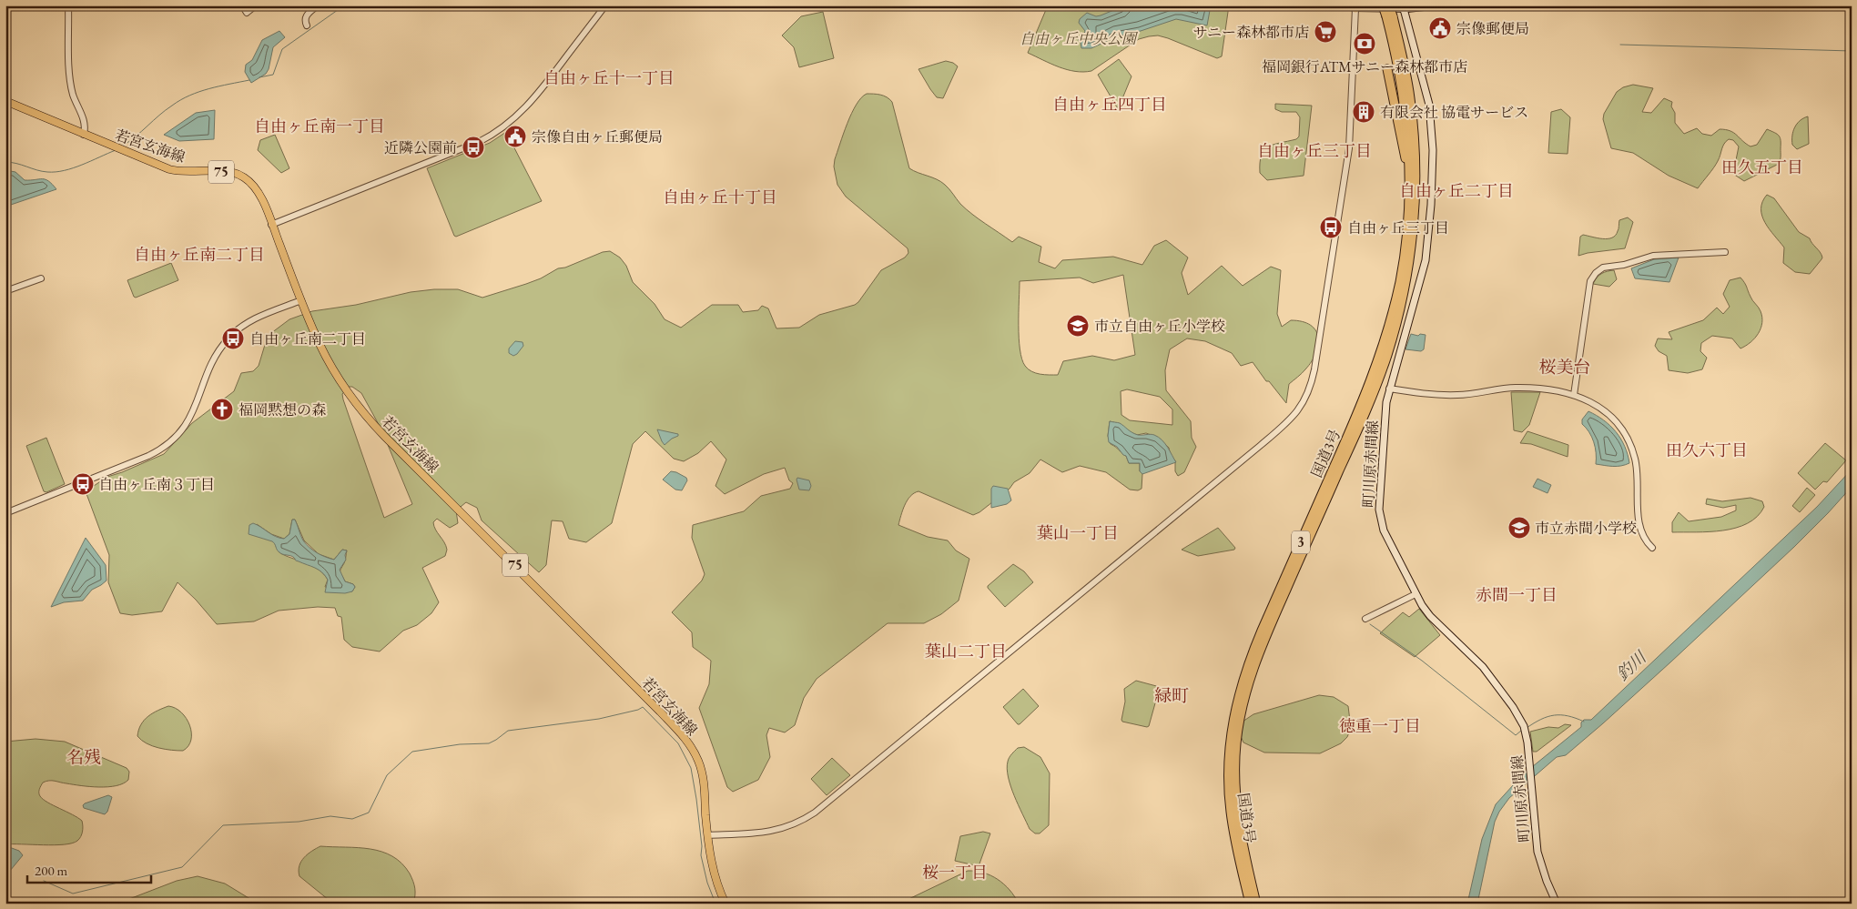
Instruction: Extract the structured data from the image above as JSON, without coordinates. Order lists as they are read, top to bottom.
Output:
{
  "streets": {
    "highway": ["国道3号", "3"],
    "main road": ["若宮玄海線", "75", "町川原赤間線"]
  },
  "districts": [
    "自由ヶ丘十一丁目",
    "自由ヶ丘四丁目",
    "自由ヶ丘南一丁目",
    "自由ヶ丘三丁目",
    "田久五丁目",
    "自由ヶ丘二丁目",
    "自由ヶ丘十丁目",
    "自由ヶ丘南二丁目",
    "桜美台",
    "田久六丁目",
    "葉山一丁目",
    "赤間一丁目",
    "葉山二丁目",
    "緑町",
    "徳重一丁目",
    "名残",
    "桜一丁目"
  ],
  "water": ["釣川"],
  "parks": ["自由ヶ丘中央公園"],
  "places": {
    "public building": ["宗像郵便局", "宗像自由ヶ丘郵便局"],
    "supermarket": ["サニー森林都市店"],
    "bank": ["福岡銀行ATMサニー森林都市店"],
    "building": ["有限会社 協電サービス"],
    "bus stop": [
      "近隣公園前",
      "自由ヶ丘三丁目",
      "自由ヶ丘南二丁目",
      "自由ヶ丘南３丁目"
    ],
    "school or university": ["市立自由ヶ丘小学校", "市立赤間小学校"],
    "church": ["福岡黙想の森"]
  },
  "scale_bar": "200 m"
}
